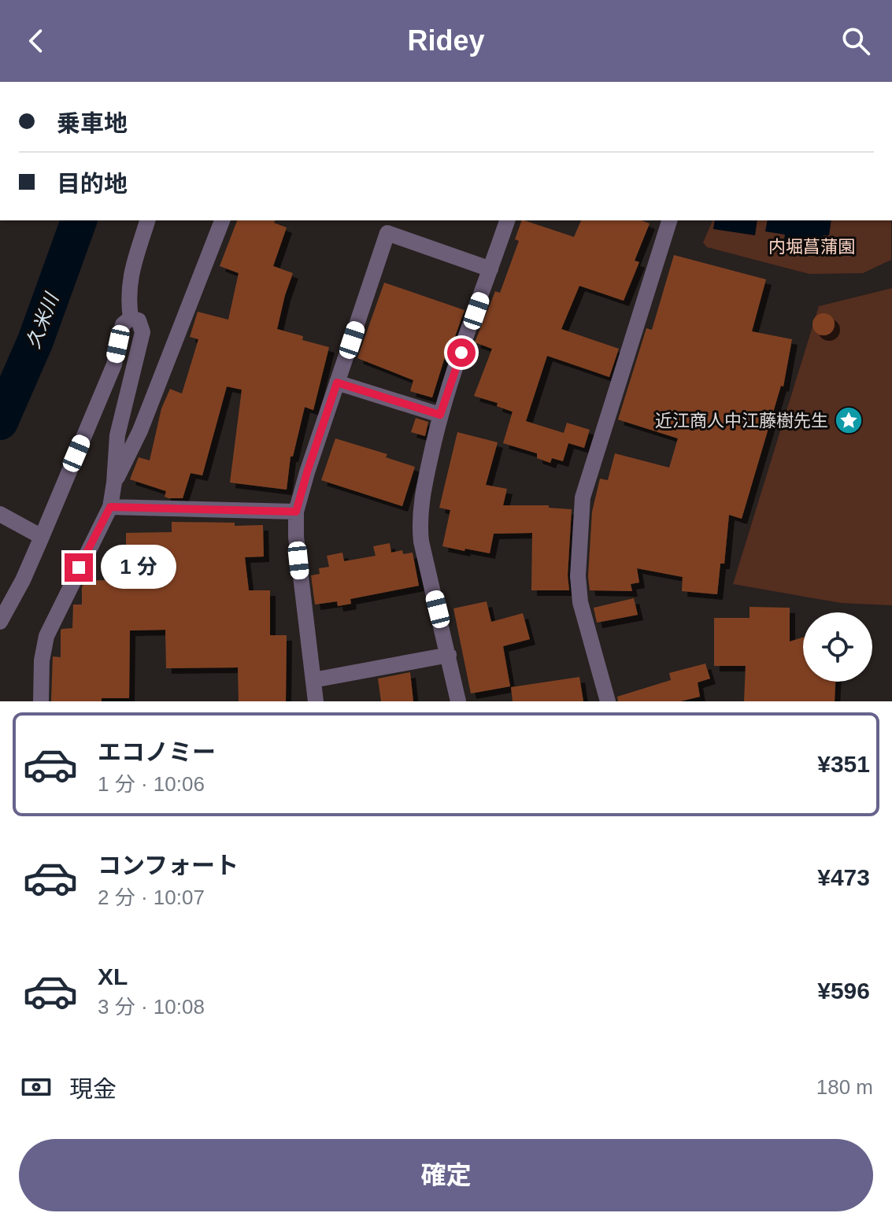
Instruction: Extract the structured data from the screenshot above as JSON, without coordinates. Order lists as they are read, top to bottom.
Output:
{
  "water": ["久米川"],
  "parks": ["内堀菖蒲園"],
  "places": {
    "place": ["近江商人中江藤樹先生"]
  },
  "page": {
    "header": "Ridey",
    "banner": ["乗車地", "目的地"],
    "bubble": "1 分",
    "list": [
      {
        "name": "エコノミー",
        "note": "1 分 · 10:06",
        "value": "¥351"
      },
      {
        "name": "コンフォート",
        "note": "2 分 · 10:07",
        "value": "¥473"
      },
      {
        "name": "XL",
        "note": "3 分 · 10:08",
        "value": "¥596"
      }
    ],
    "pay": ["現金", "180 m"],
    "buttons": "確定"
  }
}
